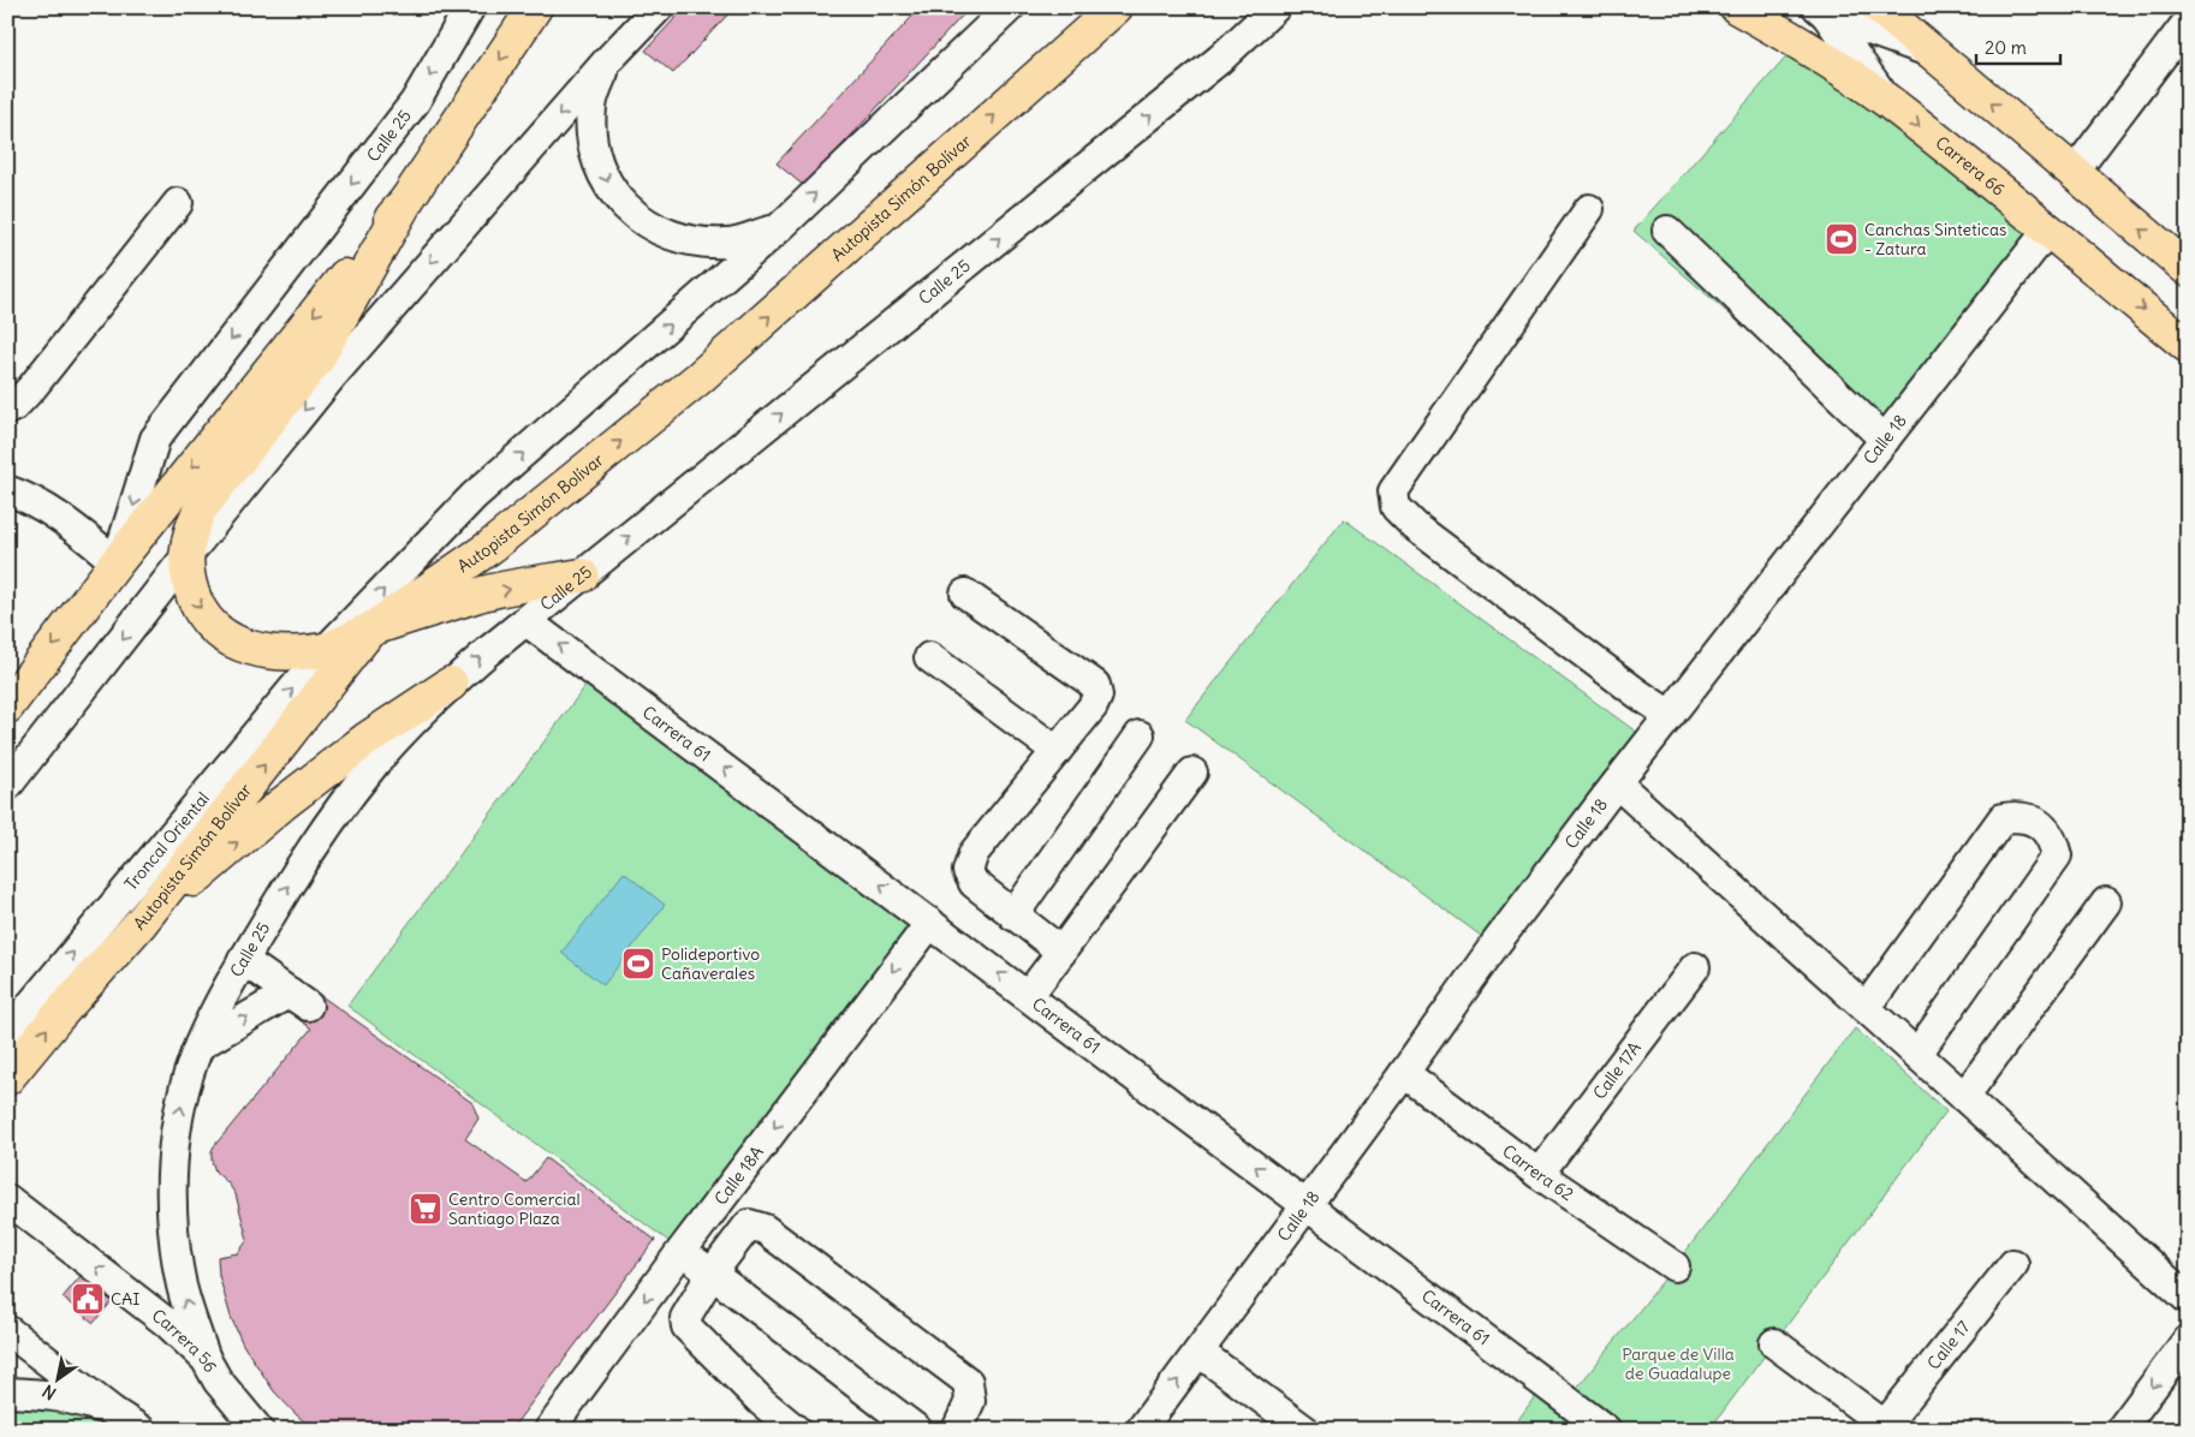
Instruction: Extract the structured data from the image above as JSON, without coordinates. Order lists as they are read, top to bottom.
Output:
{
  "streets": {
    "main road": ["Carrera 66", "Autopista Simón Bolívar"],
    "street": [
      "Calle 25",
      "Calle 18",
      "Carrera 61",
      "Troncal Oriental",
      "Calle 17A",
      "Carrera 62",
      "Calle 18A",
      "Carrera 56",
      "Calle 17"
    ]
  },
  "crossings": [
    ["Calle 25", "Carrera 61"],
    ["Calle 25", "Carrera 56"],
    ["Carrera 66", "Calle 18"],
    ["Calle 18", "Carrera 61"],
    ["Calle 18", "Carrera 62"],
    ["Carrera 61", "Calle 18A"],
    ["Calle 17A", "Carrera 62"]
  ],
  "one_way": ["Carrera 61", "Calle 18A"],
  "parks": ["Parque de Villa de Guadalupe"],
  "places": {
    "sports": ["Canchas Sinteticas - Zatura", "Polideportivo Cañaverales"],
    "supermarket": ["Centro Comercial Santiago Plaza"],
    "public building": ["CAI"]
  },
  "scale_bar": "20 m",
  "north": "bottom left"
}
